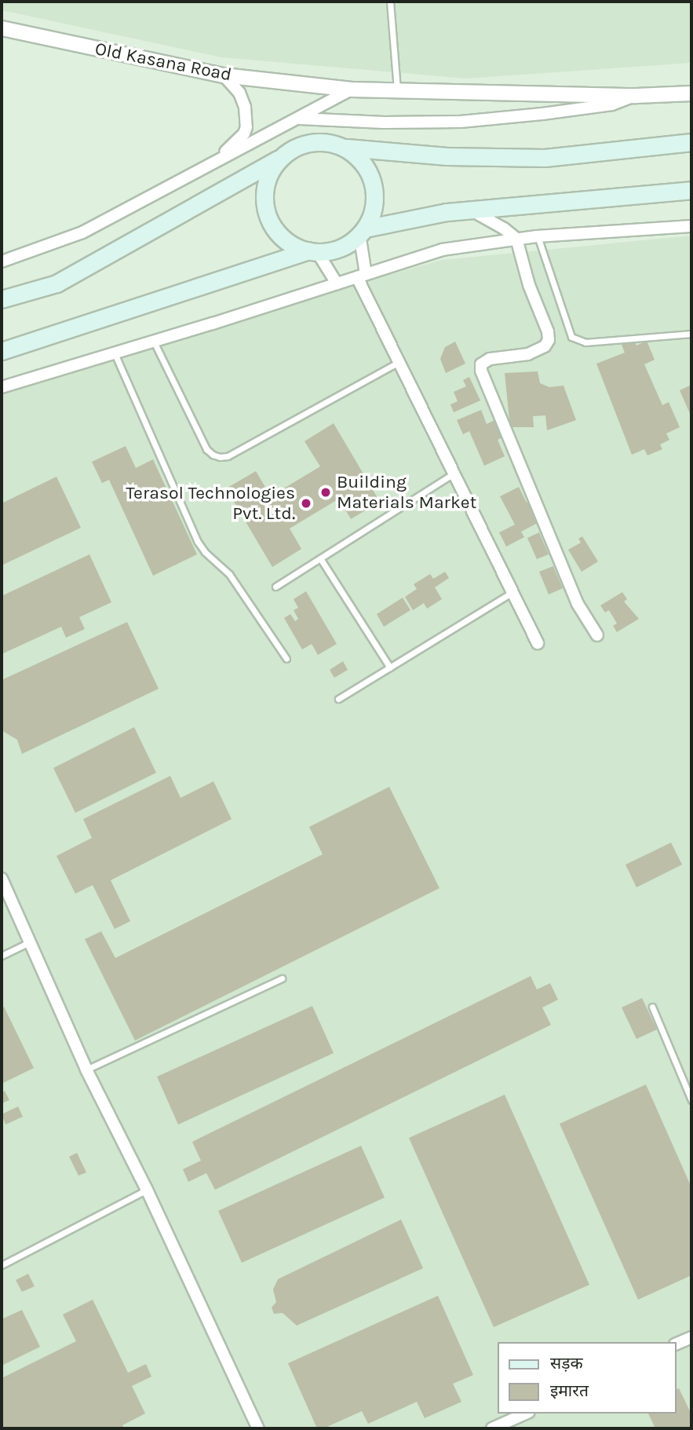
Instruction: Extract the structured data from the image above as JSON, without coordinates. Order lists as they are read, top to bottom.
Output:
{
  "streets": {
    "street": ["Old Kasana Road"]
  },
  "places": ["Building Materials Market", "Terasol Technologies Pvt. Ltd."],
  "legend": ["सड़क", "इमारत"]
}
